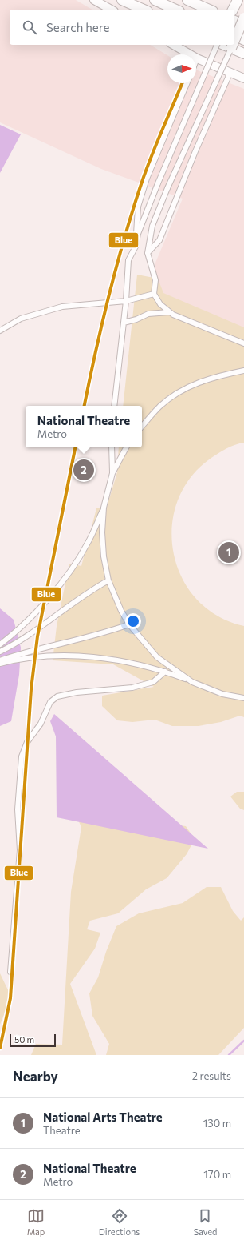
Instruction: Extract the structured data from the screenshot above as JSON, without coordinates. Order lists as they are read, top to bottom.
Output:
{
  "lines": ["transit line Blue"],
  "scale_bar": "50 m",
  "north": "right",
  "page": {
    "search": "Search here",
    "popup": ["National Theatre", "Metro"],
    "pins": ["2", "1"],
    "scale": "50 m",
    "heading": ["Nearby", "2 results"],
    "list": [
      {
        "mark": "1",
        "name": "National Arts Theatre",
        "note": "Theatre",
        "value": "130 m"
      },
      {
        "mark": "2",
        "name": "National Theatre",
        "note": "Metro",
        "value": "170 m"
      }
    ],
    "nav": ["Map", "Directions", "Saved"]
  }
}
